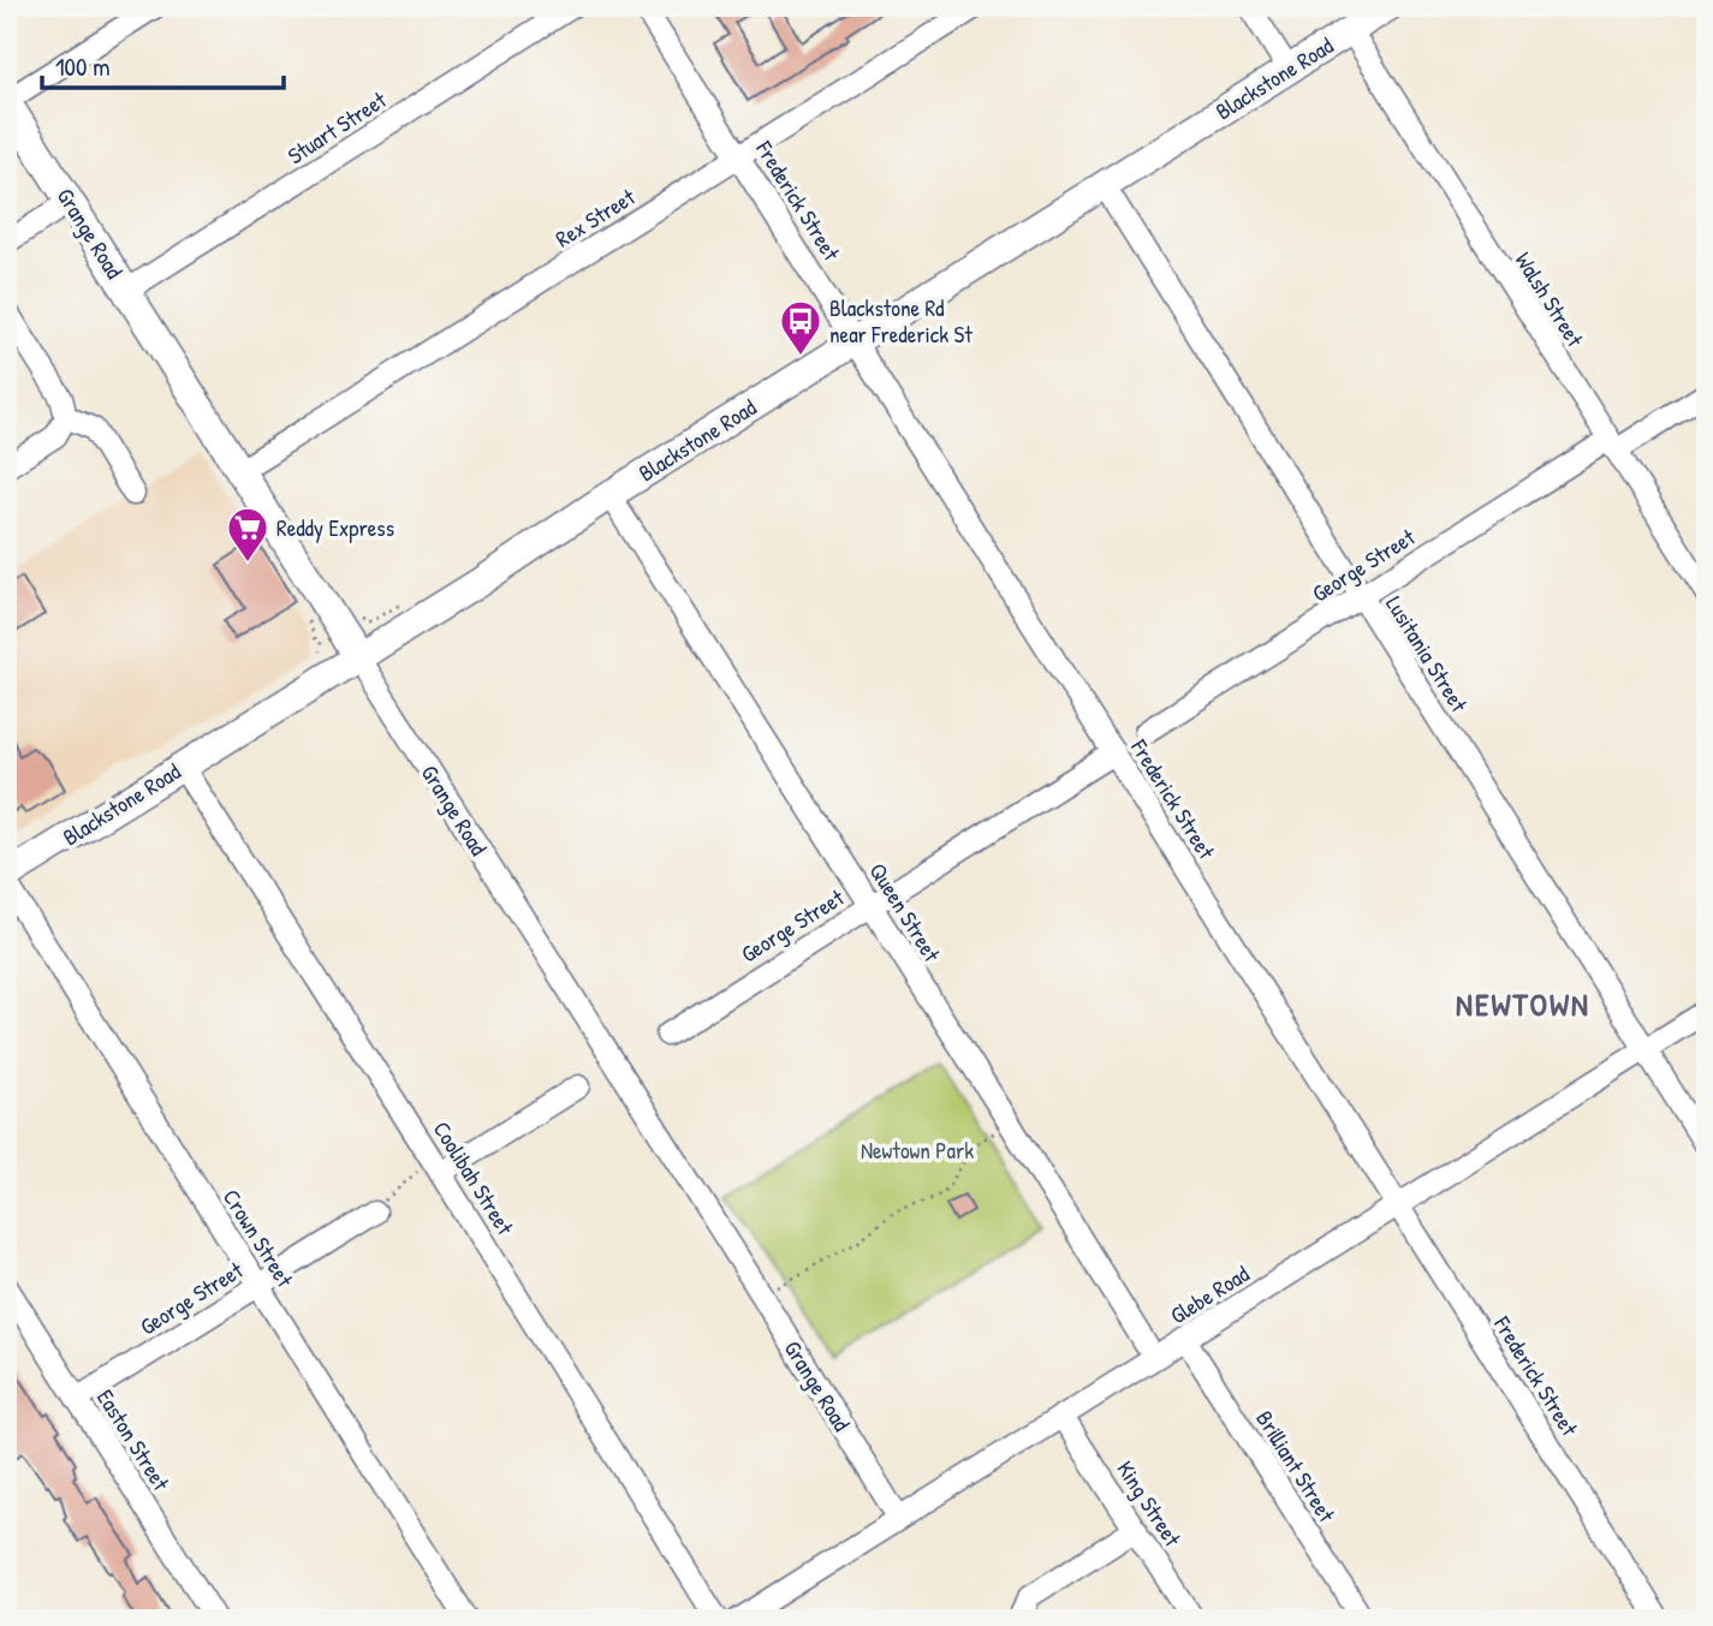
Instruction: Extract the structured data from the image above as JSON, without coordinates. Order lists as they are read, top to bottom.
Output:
{
  "streets": {
    "main road": ["Blackstone Road", "Grange Road"],
    "street": [
      "Stuart Street",
      "Frederick Street",
      "Rex Street",
      "Walsh Street",
      "George Street",
      "Lusitania Street",
      "Queen Street",
      "Coolibah Street",
      "Crown Street",
      "Glebe Road",
      "Easton Street",
      "Brilliant Street",
      "King Street"
    ]
  },
  "crossings": [
    ["Blackstone Road", "Frederick Street"],
    ["Blackstone Road", "Grange Road"],
    ["Blackstone Road", "Walsh Street"],
    ["Blackstone Road", "Lusitania Street"],
    ["Blackstone Road", "Queen Street"],
    ["Blackstone Road", "Coolibah Street"],
    ["Blackstone Road", "Crown Street"],
    ["Stuart Street", "Grange Road"],
    ["Frederick Street", "Rex Street"],
    ["Frederick Street", "George Street"],
    ["Frederick Street", "Glebe Road"],
    ["Rex Street", "Grange Road"],
    ["Grange Road", "Glebe Road"],
    ["Walsh Street", "George Street"],
    ["George Street", "Lusitania Street"],
    ["George Street", "Queen Street"],
    ["George Street", "Crown Street"],
    ["George Street", "Easton Street"],
    ["Lusitania Street", "Glebe Road"],
    ["Queen Street", "Glebe Road"],
    ["Glebe Road", "Brilliant Street"],
    ["Glebe Road", "King Street"]
  ],
  "districts": ["NEWTOWN"],
  "parks": ["Newtown Park"],
  "places": {
    "bus stop": ["Blackstone Rd near Frederick St"],
    "supermarket": ["Reddy Express"]
  },
  "scale_bar": "100 m"
}
